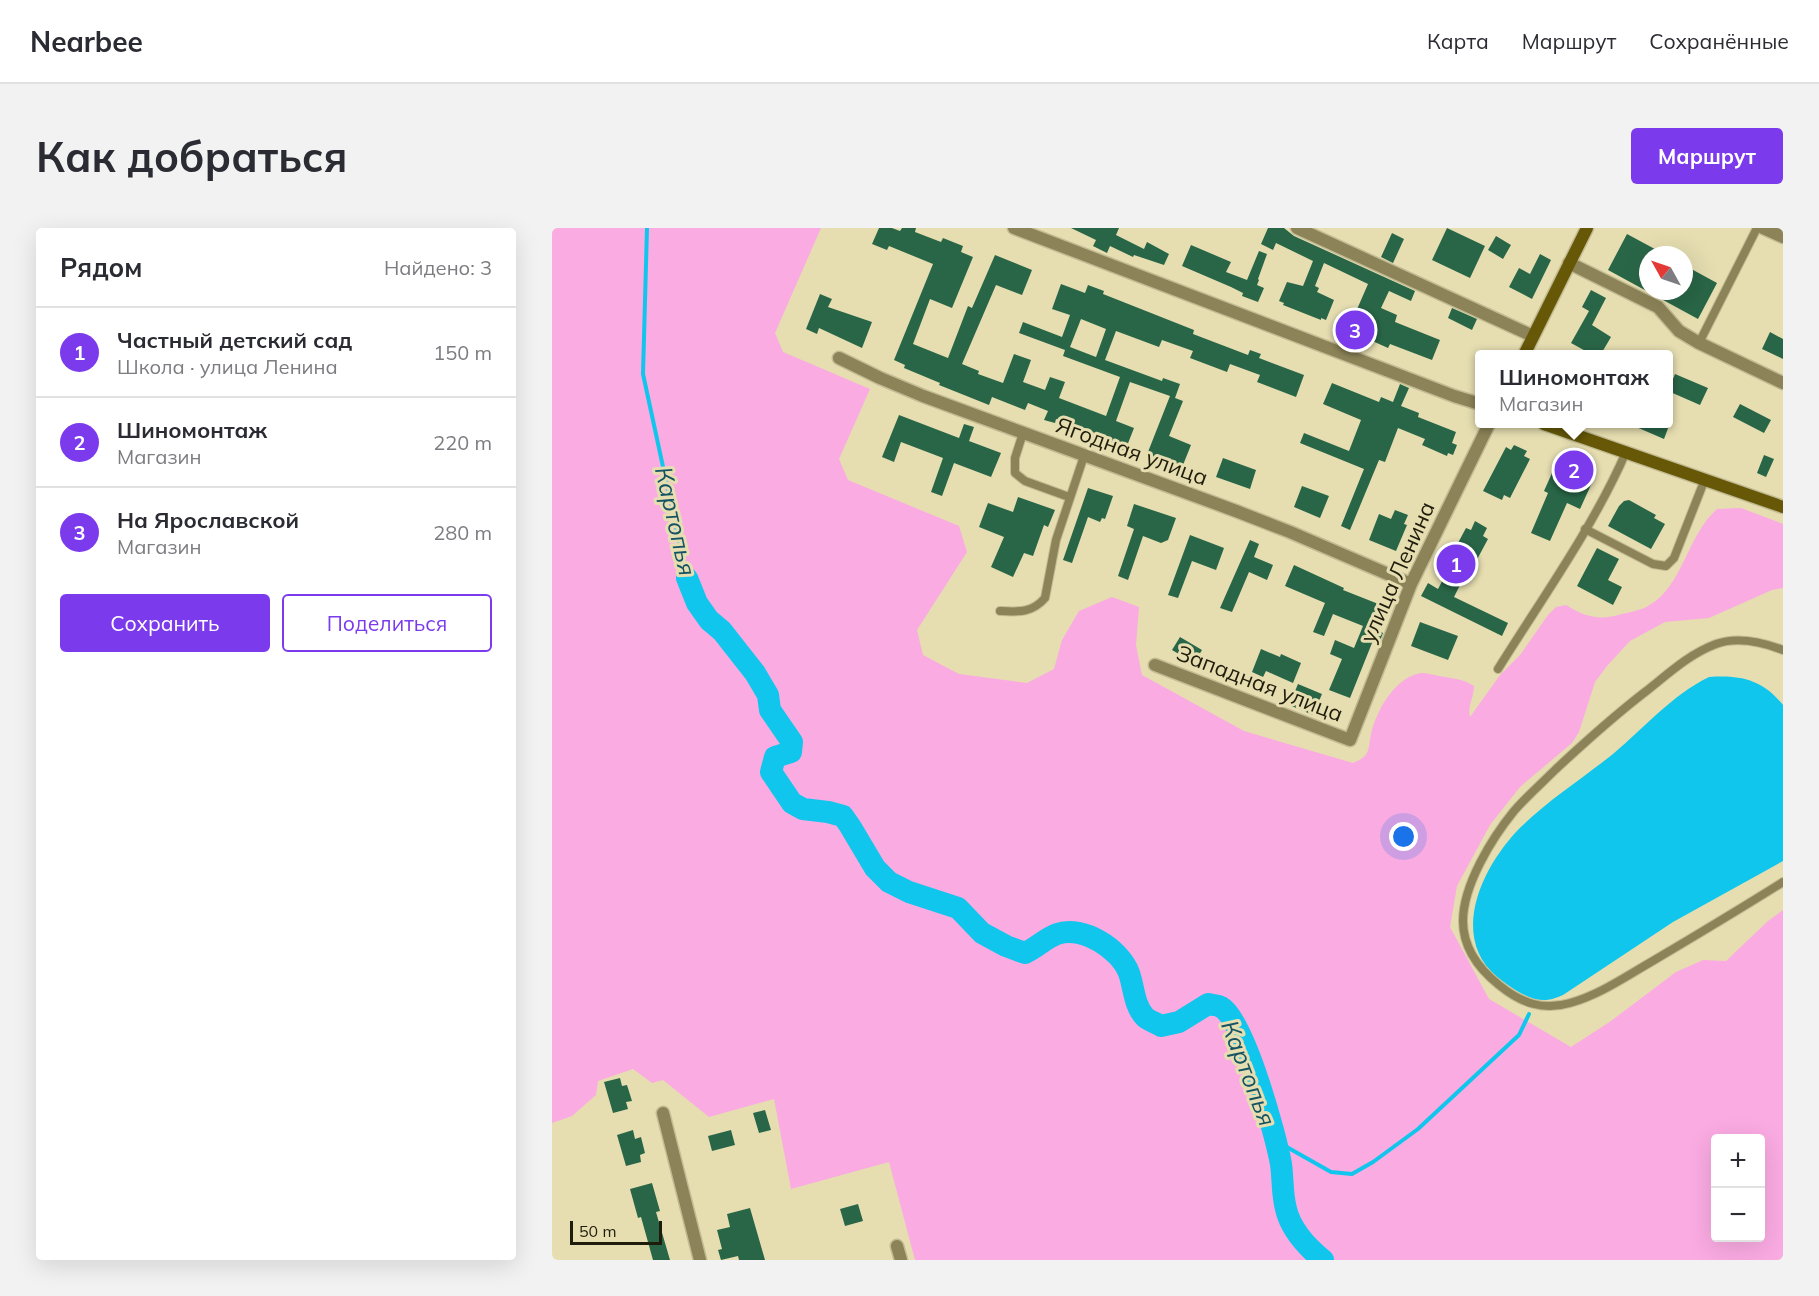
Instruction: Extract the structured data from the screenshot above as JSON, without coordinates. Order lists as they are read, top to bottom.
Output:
{
  "streets": {
    "street": ["Ягодная улица", "улица Ленина", "Западная улица"]
  },
  "crossings": [
    ["Ягодная улица", "улица Ленина"],
    ["улица Ленина", "Западная улица"]
  ],
  "water": ["Картопья"],
  "scale_bar": "50 m",
  "north": "top left",
  "page": {
    "header": "Nearbee",
    "nav": ["Карта", "Маршрут", "Сохранённые"],
    "buttons": [
      "Маршрут",
      ["Сохранить", "Поделиться"]
    ],
    "title": "Как добраться",
    "heading": ["Рядом", "Найдено: 3"],
    "list": [
      {
        "mark": "1",
        "name": "Частный детский сад",
        "note": "Школа · улица Ленина",
        "value": "150 m"
      },
      {
        "mark": "2",
        "name": "Шиномонтаж",
        "note": "Магазин",
        "value": "220 m"
      },
      {
        "mark": "3",
        "name": "На Ярославской",
        "note": "Магазин",
        "value": "280 m"
      }
    ],
    "pins": ["3", "2", "1"],
    "popup": ["Шиномонтаж", "Магазин"],
    "map_buttons": ["+", "−"],
    "scale": "50 m"
  }
}
